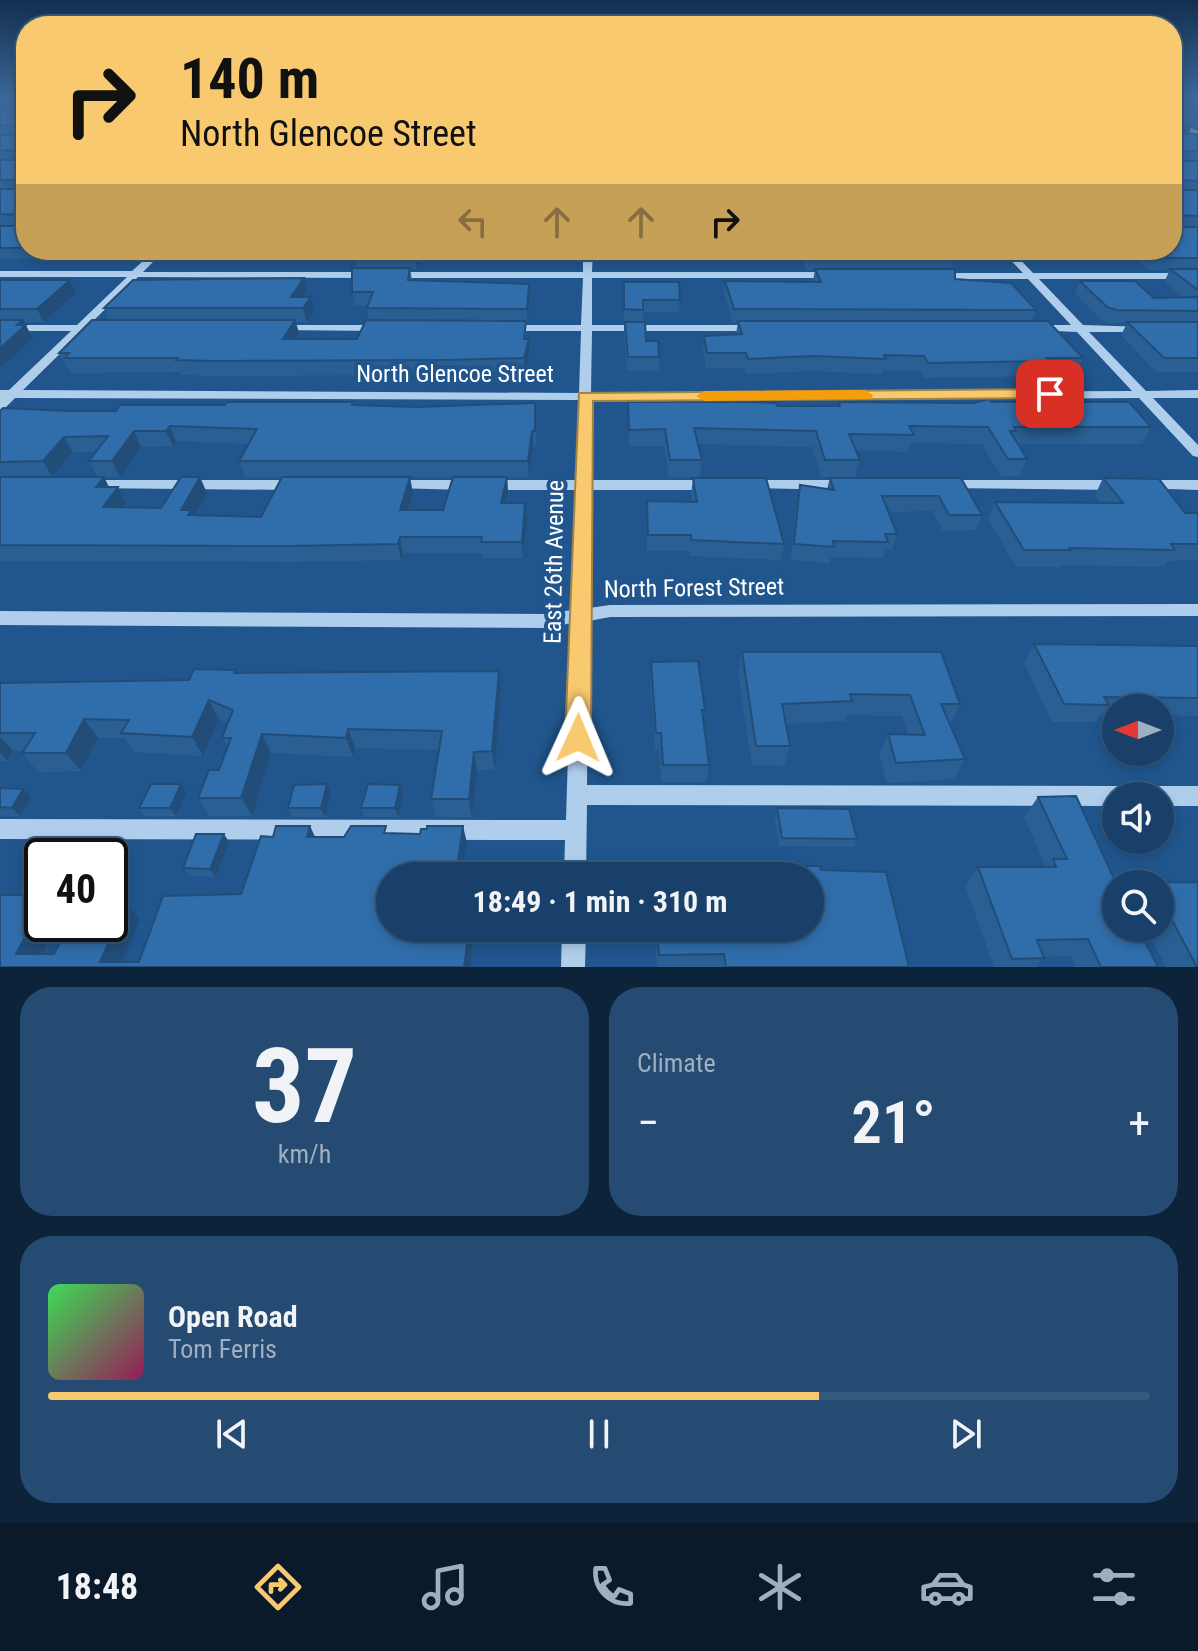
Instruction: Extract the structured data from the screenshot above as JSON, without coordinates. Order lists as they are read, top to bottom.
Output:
{
  "streets": {
    "street": ["North Glencoe Street", "East 26th Avenue", "North Forest Street"]
  },
  "crossings": [
    ["North Glencoe Street", "East 26th Avenue"],
    ["East 26th Avenue", "North Forest Street"]
  ],
  "north": "left",
  "page": {
    "turn": ["140 m", "North Glencoe Street"],
    "limit": "40",
    "trip": "18:49 · 1 min · 310 m",
    "tile": [
      ["37", "km/h"],
      "Climate"
    ],
    "heat": ["−", "21°", "+"],
    "song": ["Open Road", "Tom Ferris"],
    "tabs": "18:48"
  }
}
